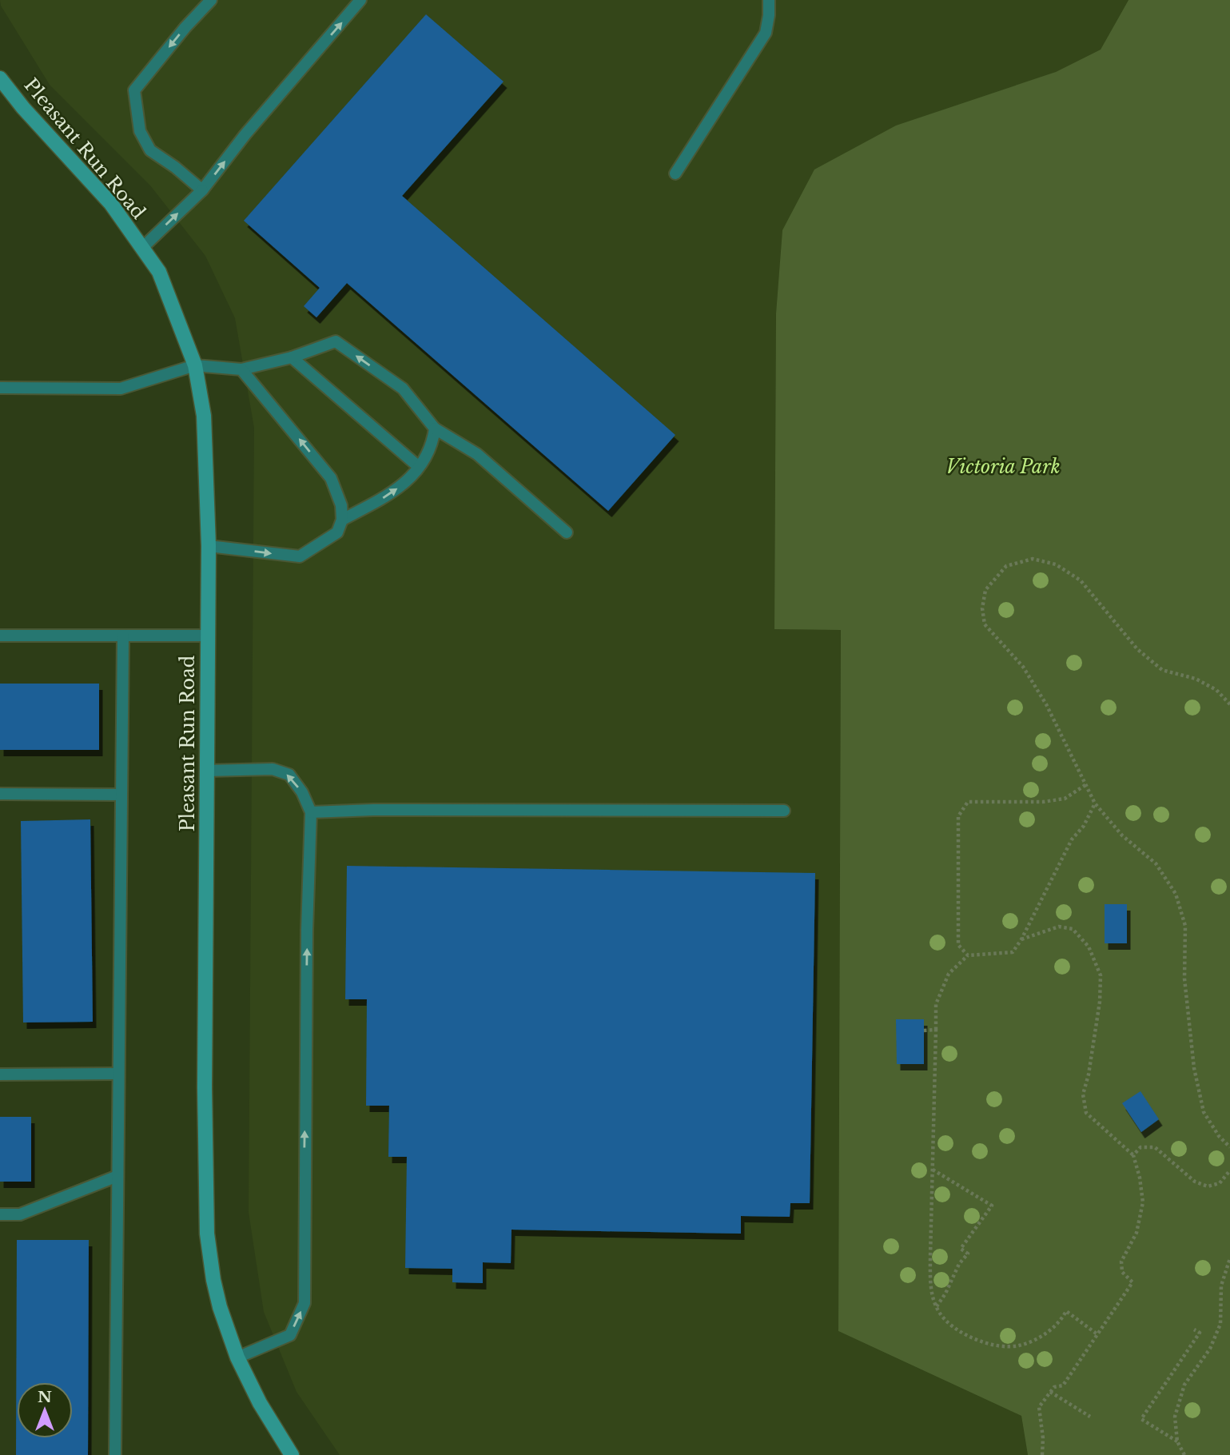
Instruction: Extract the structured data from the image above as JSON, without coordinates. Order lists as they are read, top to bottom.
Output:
{
  "streets": {
    "street": ["Pleasant Run Road"]
  },
  "parks": ["Victoria Park"],
  "north": "top"
}
